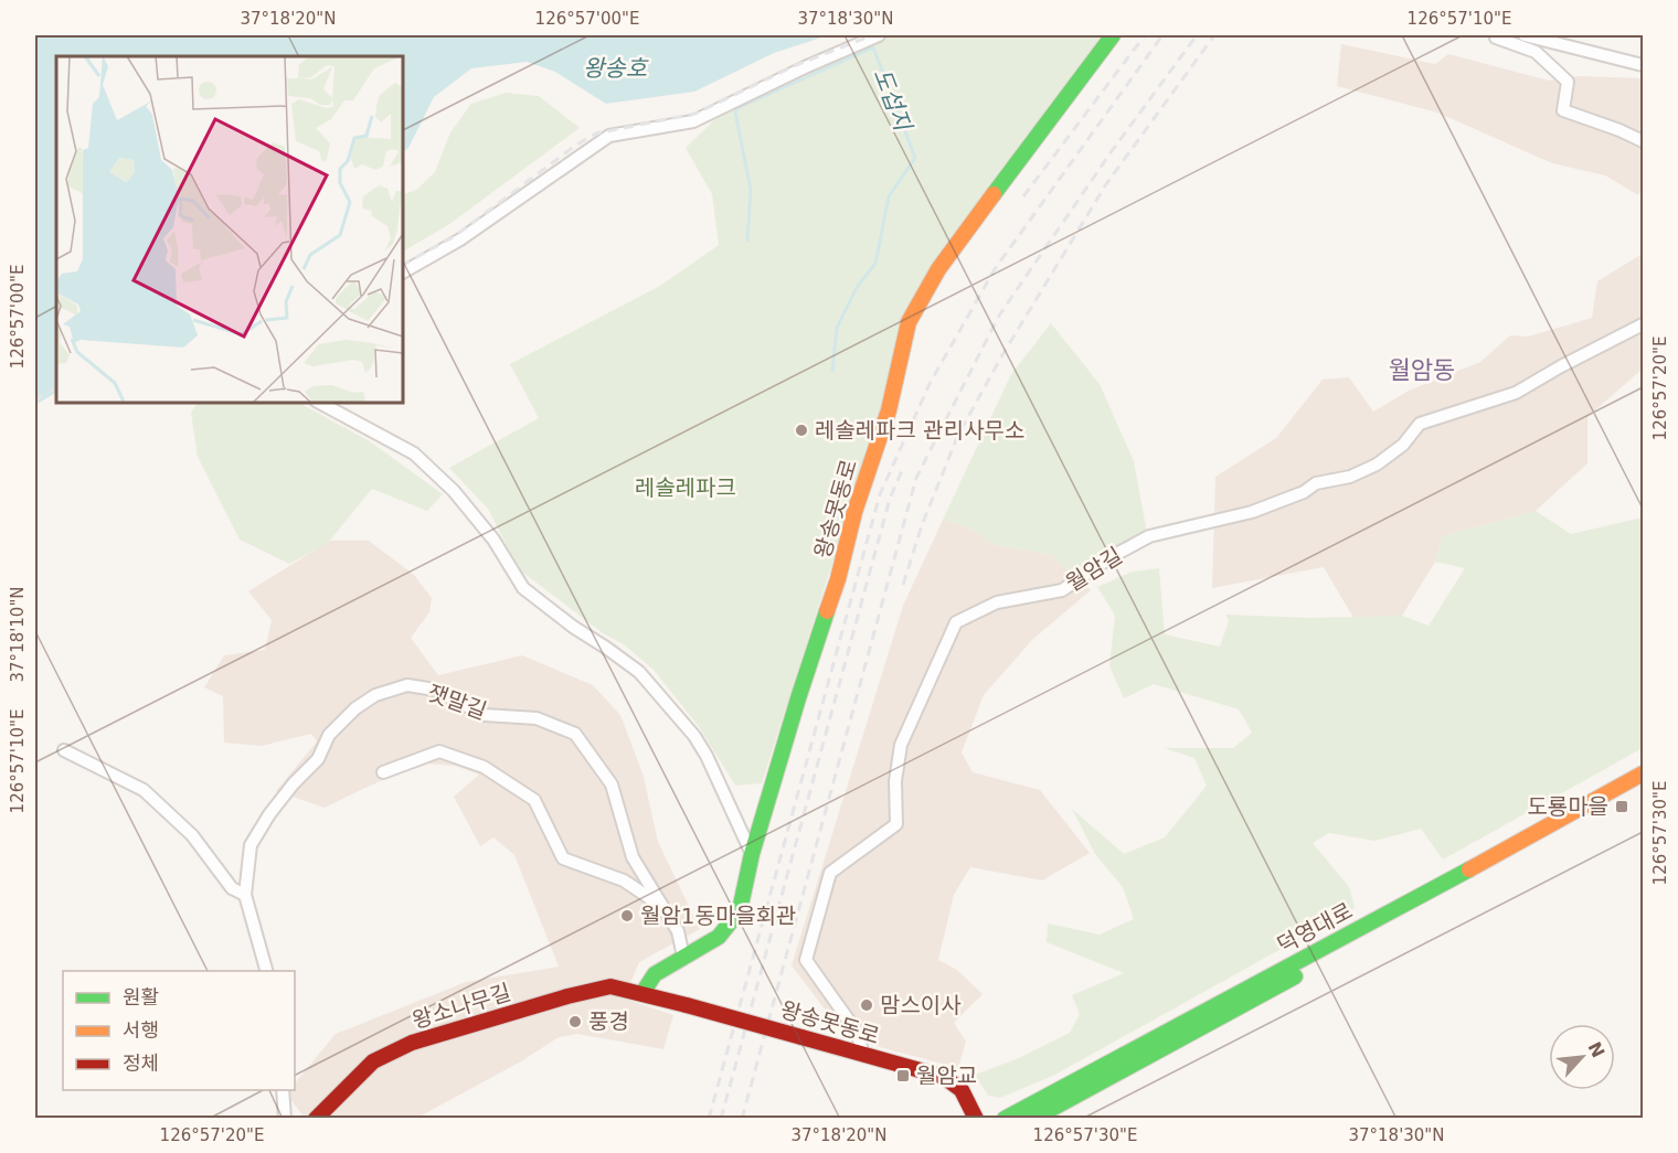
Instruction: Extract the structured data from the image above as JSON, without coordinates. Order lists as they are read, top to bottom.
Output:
{
  "streets": {
    "street": [
      "왕송못동로",
      "월암길",
      "잿말길",
      "덕영대로",
      "왕소나무길"
    ]
  },
  "crossings": [
    ["왕송못동로", "월암길"],
    ["왕송못동로", "잿말길"],
    ["왕송못동로", "왕소나무길"]
  ],
  "districts": ["월암동"],
  "water": ["왕송호", "도섭지"],
  "parks": ["레솔레파크"],
  "places": {
    "other": [
      "레솔레파크 관리사무소",
      "월암1동마을회관",
      "맘스이사",
      "풍경"
    ],
    "transit": ["도룡마을", "월암교"]
  },
  "legend": ["원활", "서행", "정체"],
  "north": "top right",
  "coordinates": [
    "37°18'20\"N",
    "126°57'00\"E",
    "37°18'30\"N",
    "126°57'10\"E",
    "126°57'20\"E",
    "37°18'10\"N",
    "126°57'30\"E"
  ]
}
